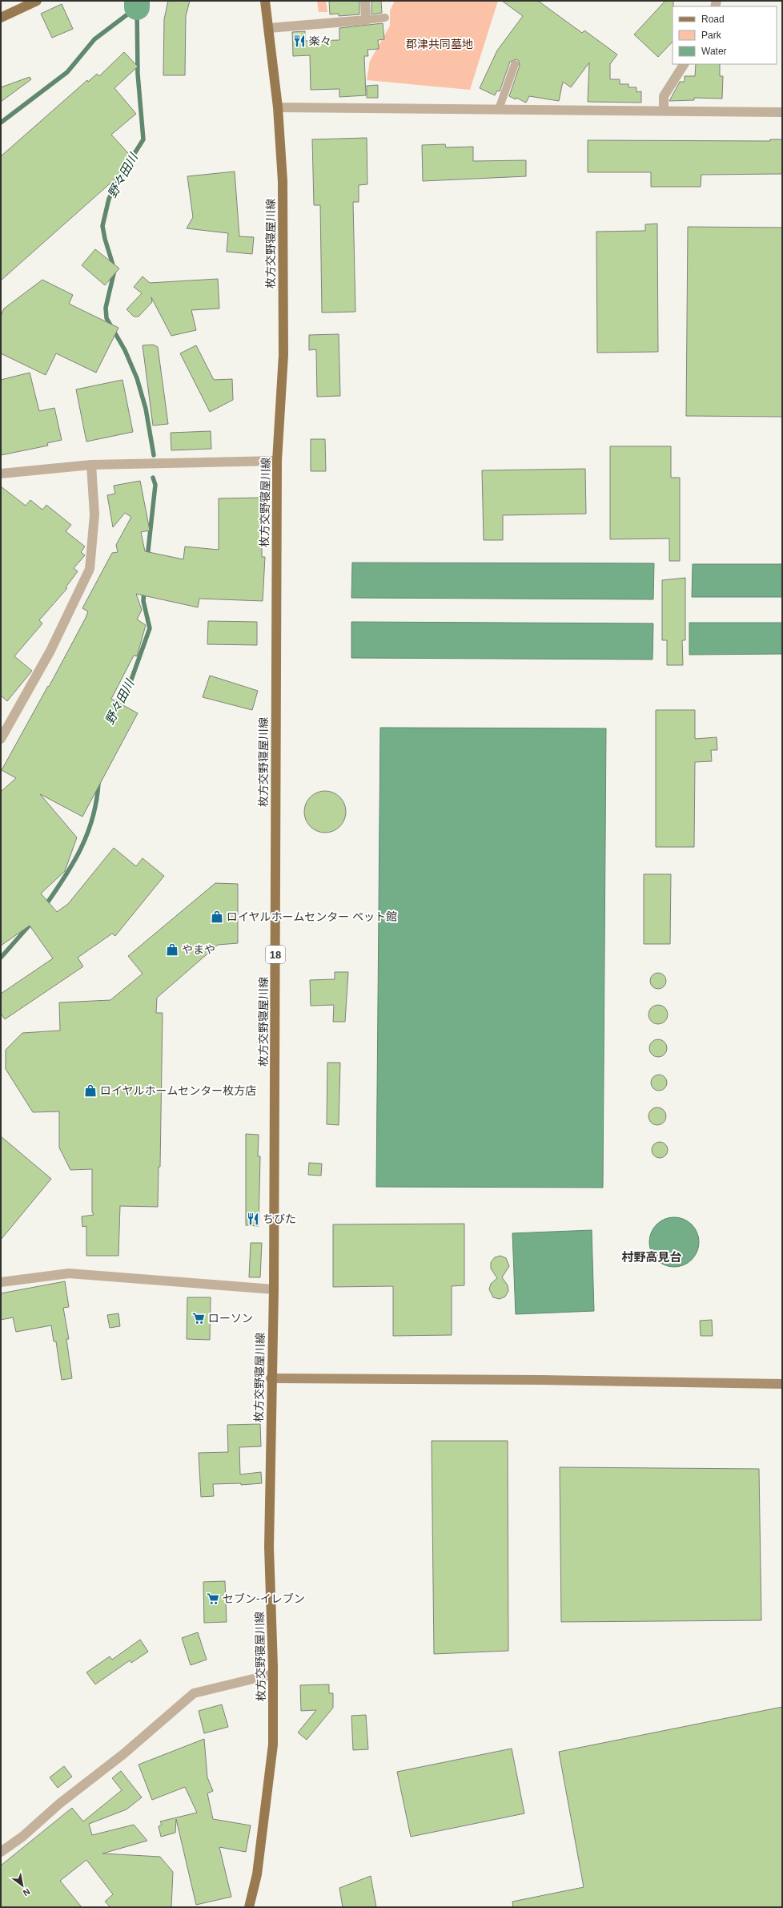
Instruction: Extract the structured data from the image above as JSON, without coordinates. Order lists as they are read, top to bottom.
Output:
{
  "streets": {
    "main road": ["枚方交野寝屋川線", "18"]
  },
  "districts": ["村野高見台"],
  "water": ["野々田川"],
  "parks": ["郡津共同墓地"],
  "places": {
    "restaurant": ["楽々", "ちびた"],
    "shop": ["ロイヤルホームセンター ペット館", "やまや", "ロイヤルホームセンター枚方店"],
    "supermarket": ["ローソン", "セブン-イレブン"]
  },
  "legend": ["Road", "Park", "Water"],
  "north": "bottom right"
}
